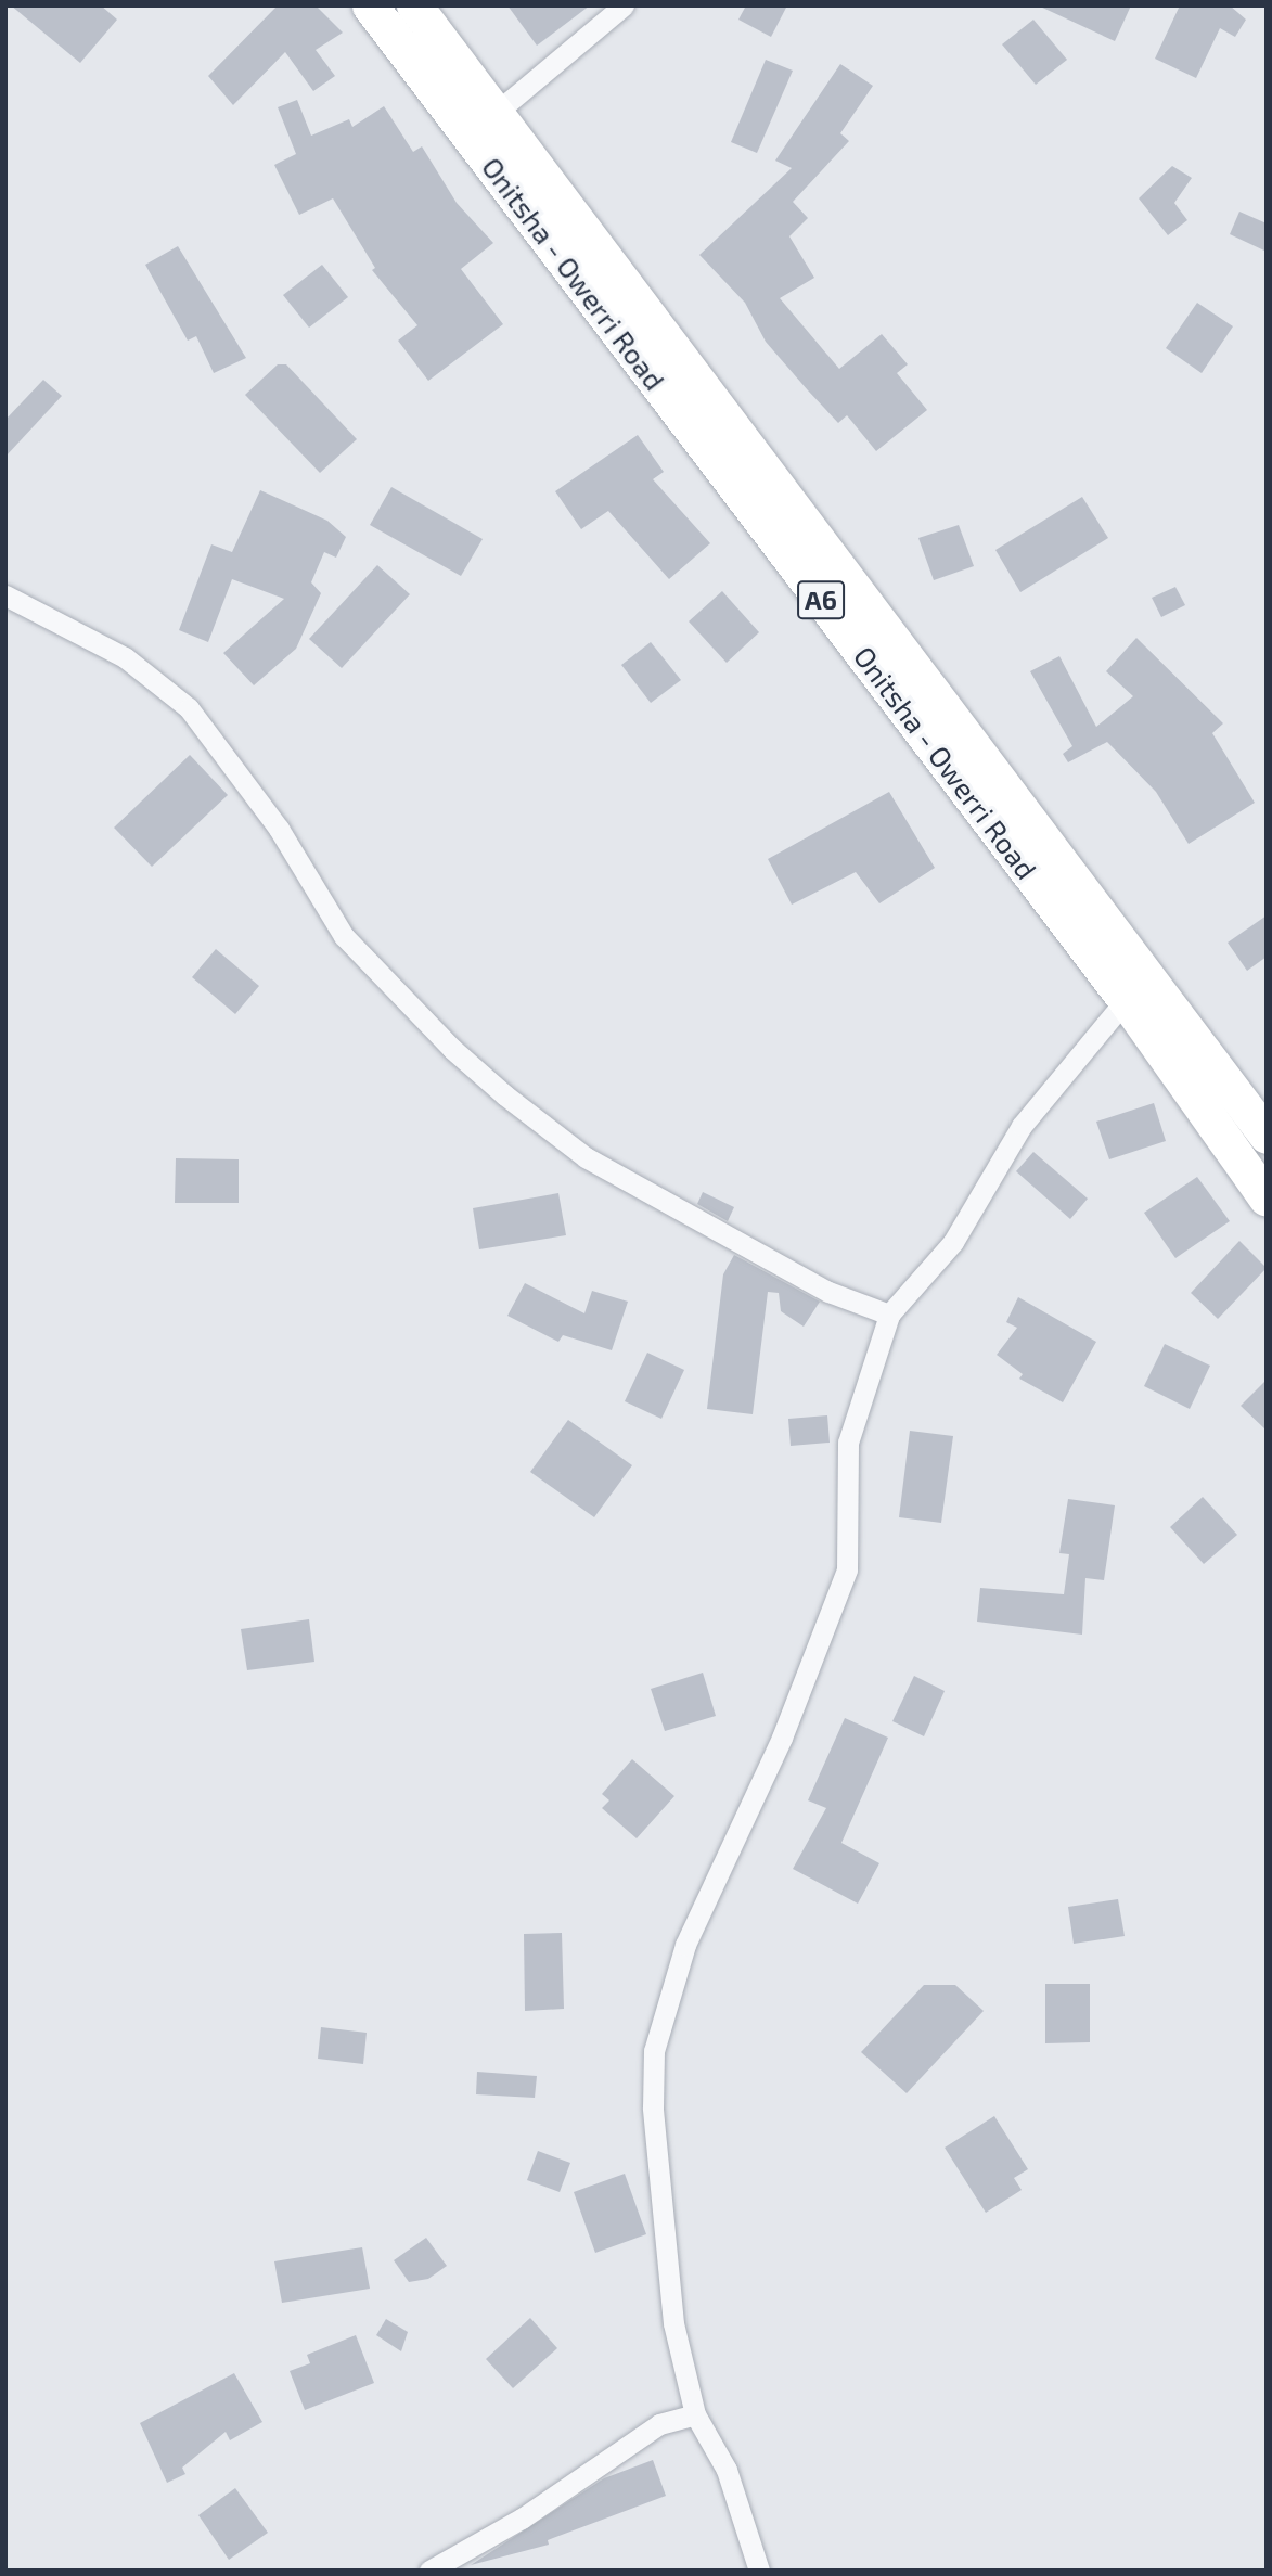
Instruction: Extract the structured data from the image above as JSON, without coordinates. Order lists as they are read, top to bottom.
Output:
{
  "streets": {
    "highway": ["Onitsha - Owerri Road", "A6"]
  }
}
